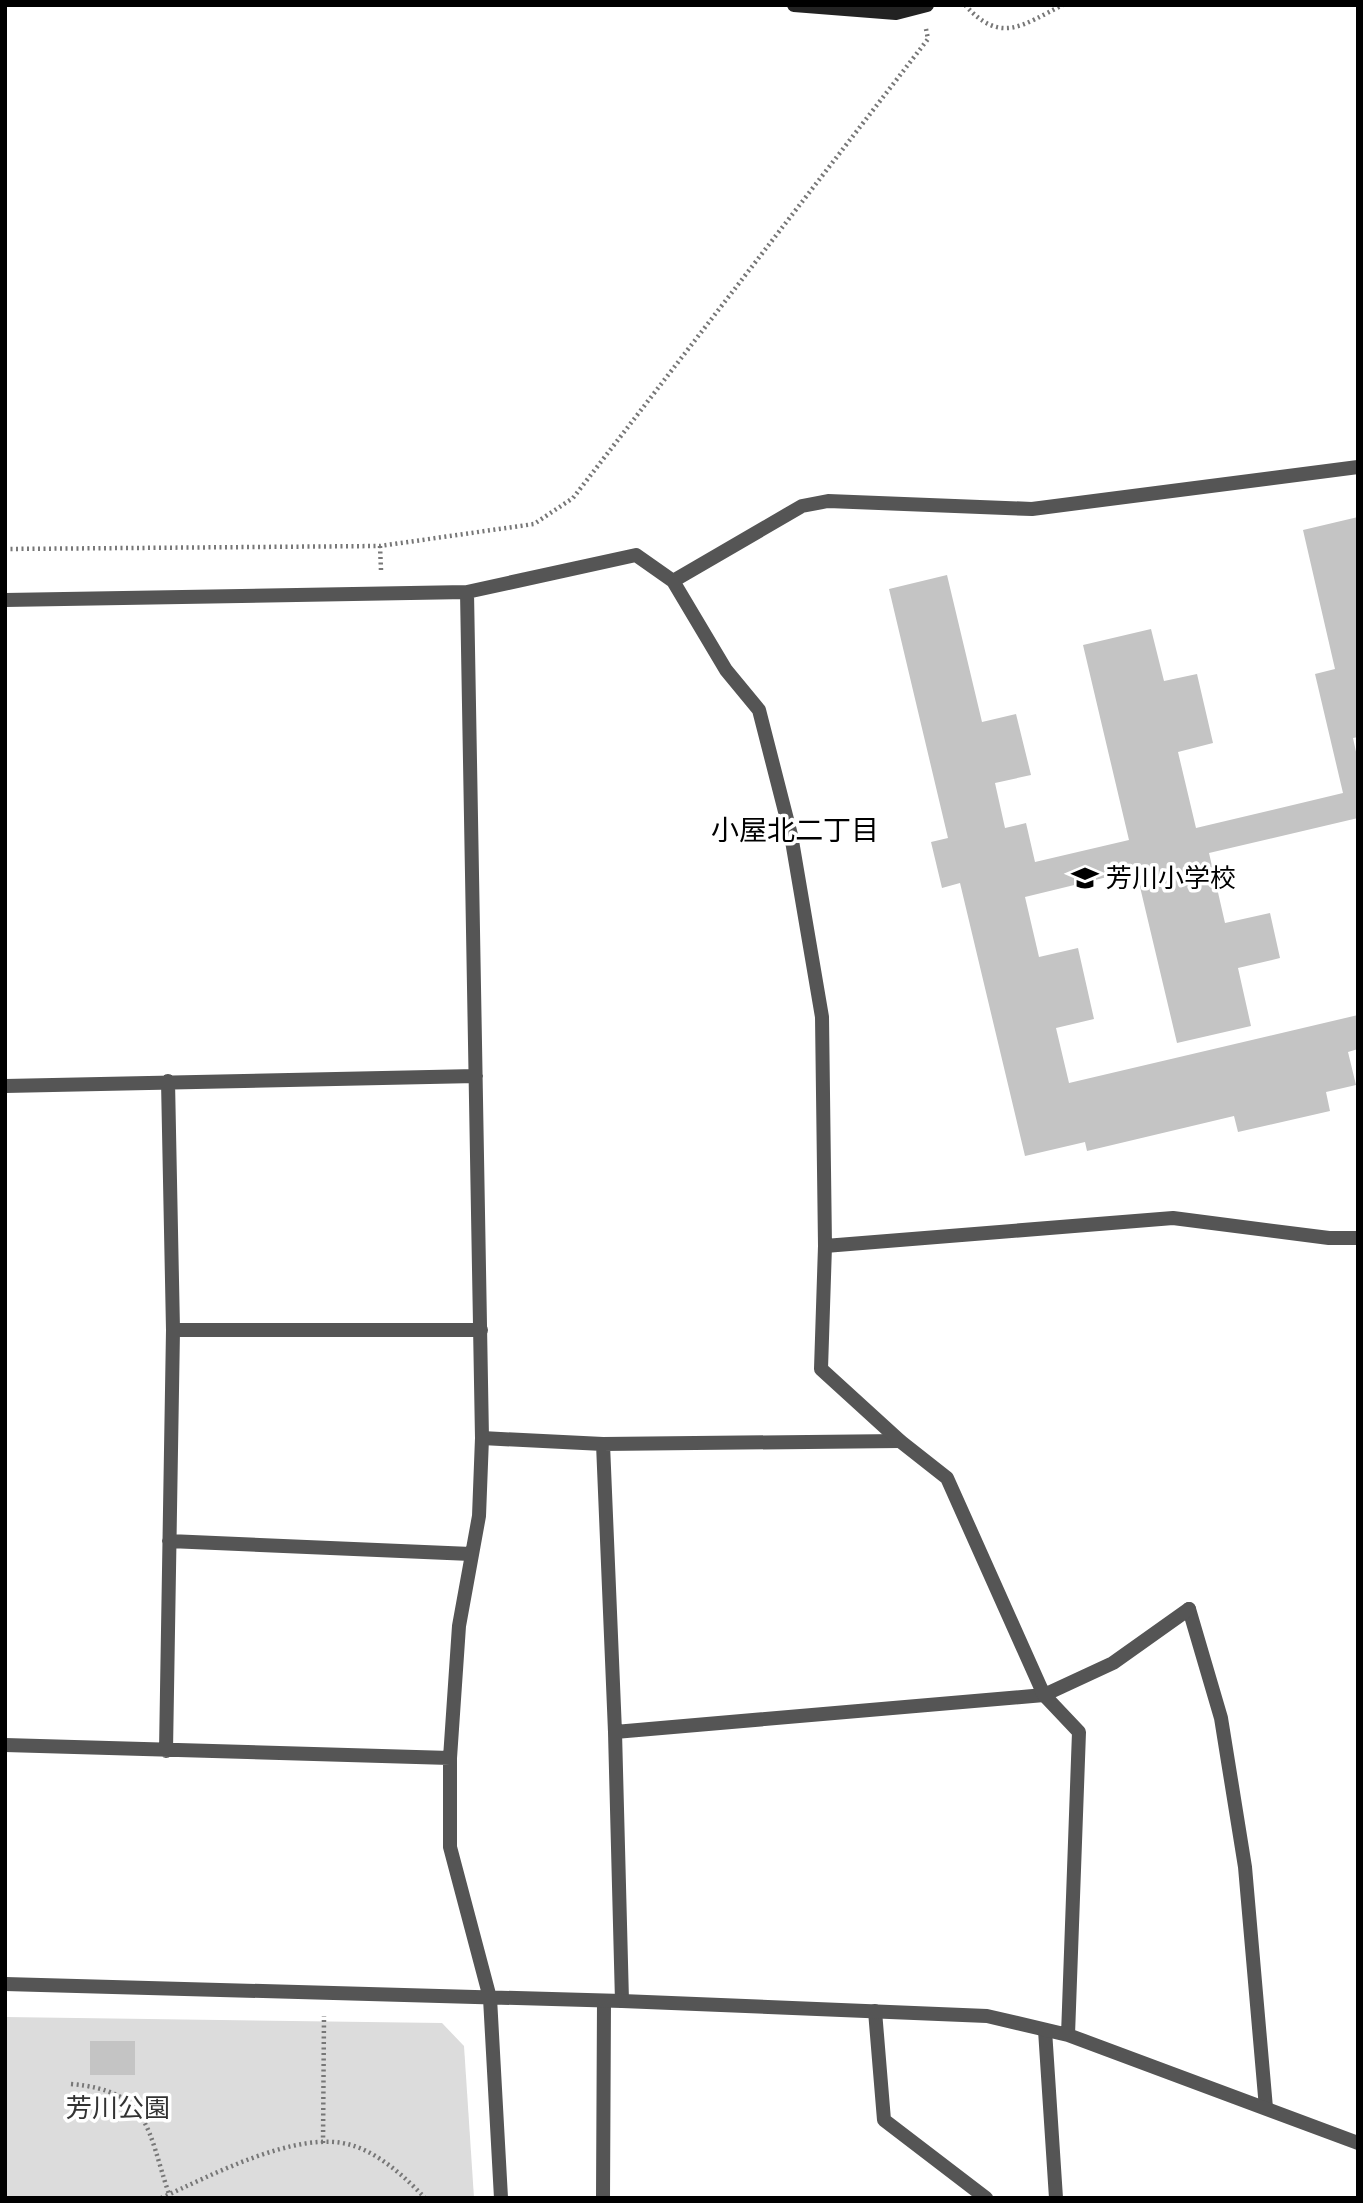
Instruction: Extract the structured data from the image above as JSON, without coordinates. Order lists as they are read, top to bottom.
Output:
{
  "districts": ["小屋北二丁目"],
  "parks": ["芳川公園"],
  "places": {
    "school or university": ["芳川小学校"]
  }
}
